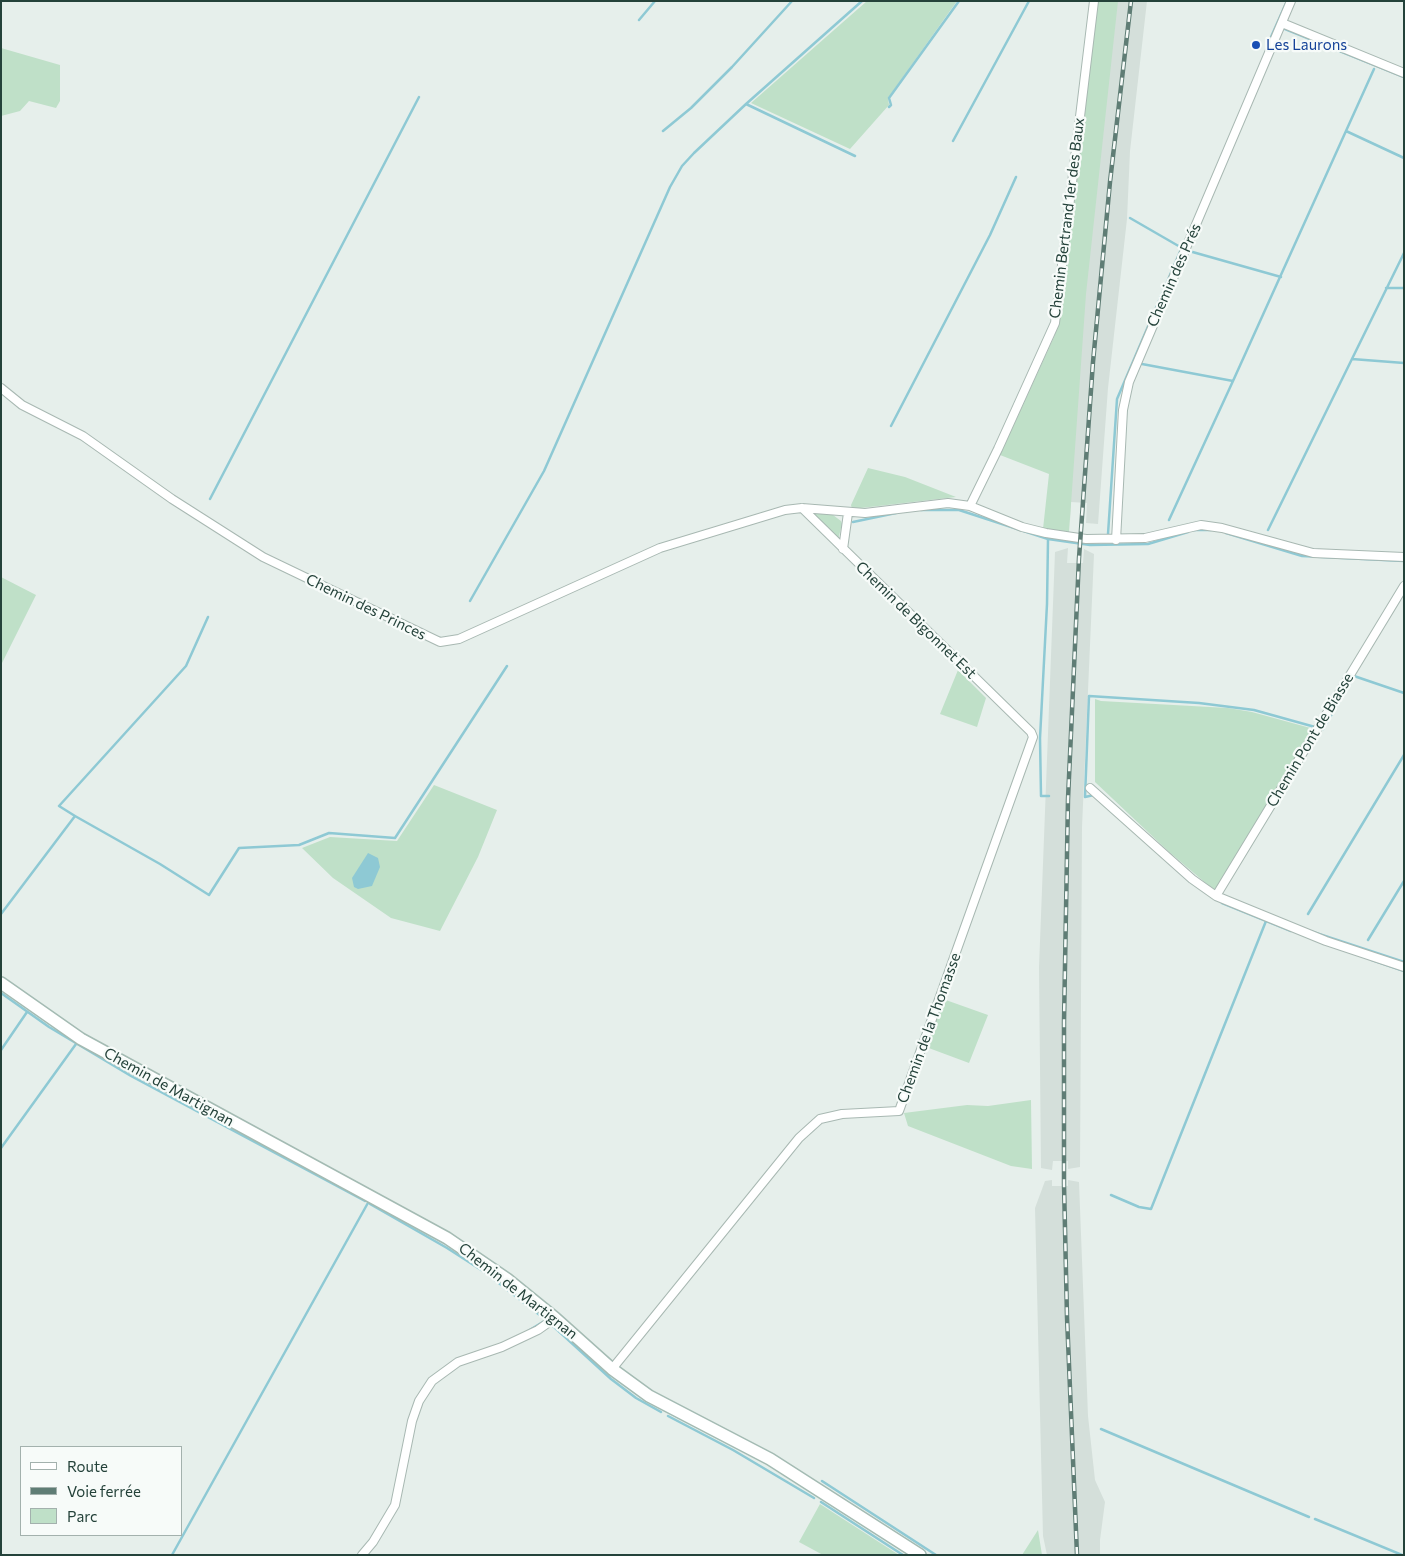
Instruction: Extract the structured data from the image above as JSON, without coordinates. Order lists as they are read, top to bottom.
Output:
{
  "streets": {
    "main road": ["Chemin de Martignan"],
    "street": [
      "Chemin Bertrand 1er des Baux",
      "Chemin des Prés",
      "Chemin des Princes",
      "Chemin de Bigonnet Est",
      "Chemin Pont de Biasse",
      "Chemin de la Thomasse"
    ]
  },
  "crossings": [
    ["Chemin Bertrand 1er des Baux", "Chemin des Princes"],
    ["Chemin des Prés", "Chemin des Princes"],
    ["Chemin des Princes", "Chemin de Bigonnet Est"],
    ["Chemin de Bigonnet Est", "Chemin de la Thomasse"],
    ["Chemin de la Thomasse", "Chemin de Martignan"]
  ],
  "places": ["Les Laurons"],
  "legend": ["Route", "Voie ferrée", "Parc"]
}
